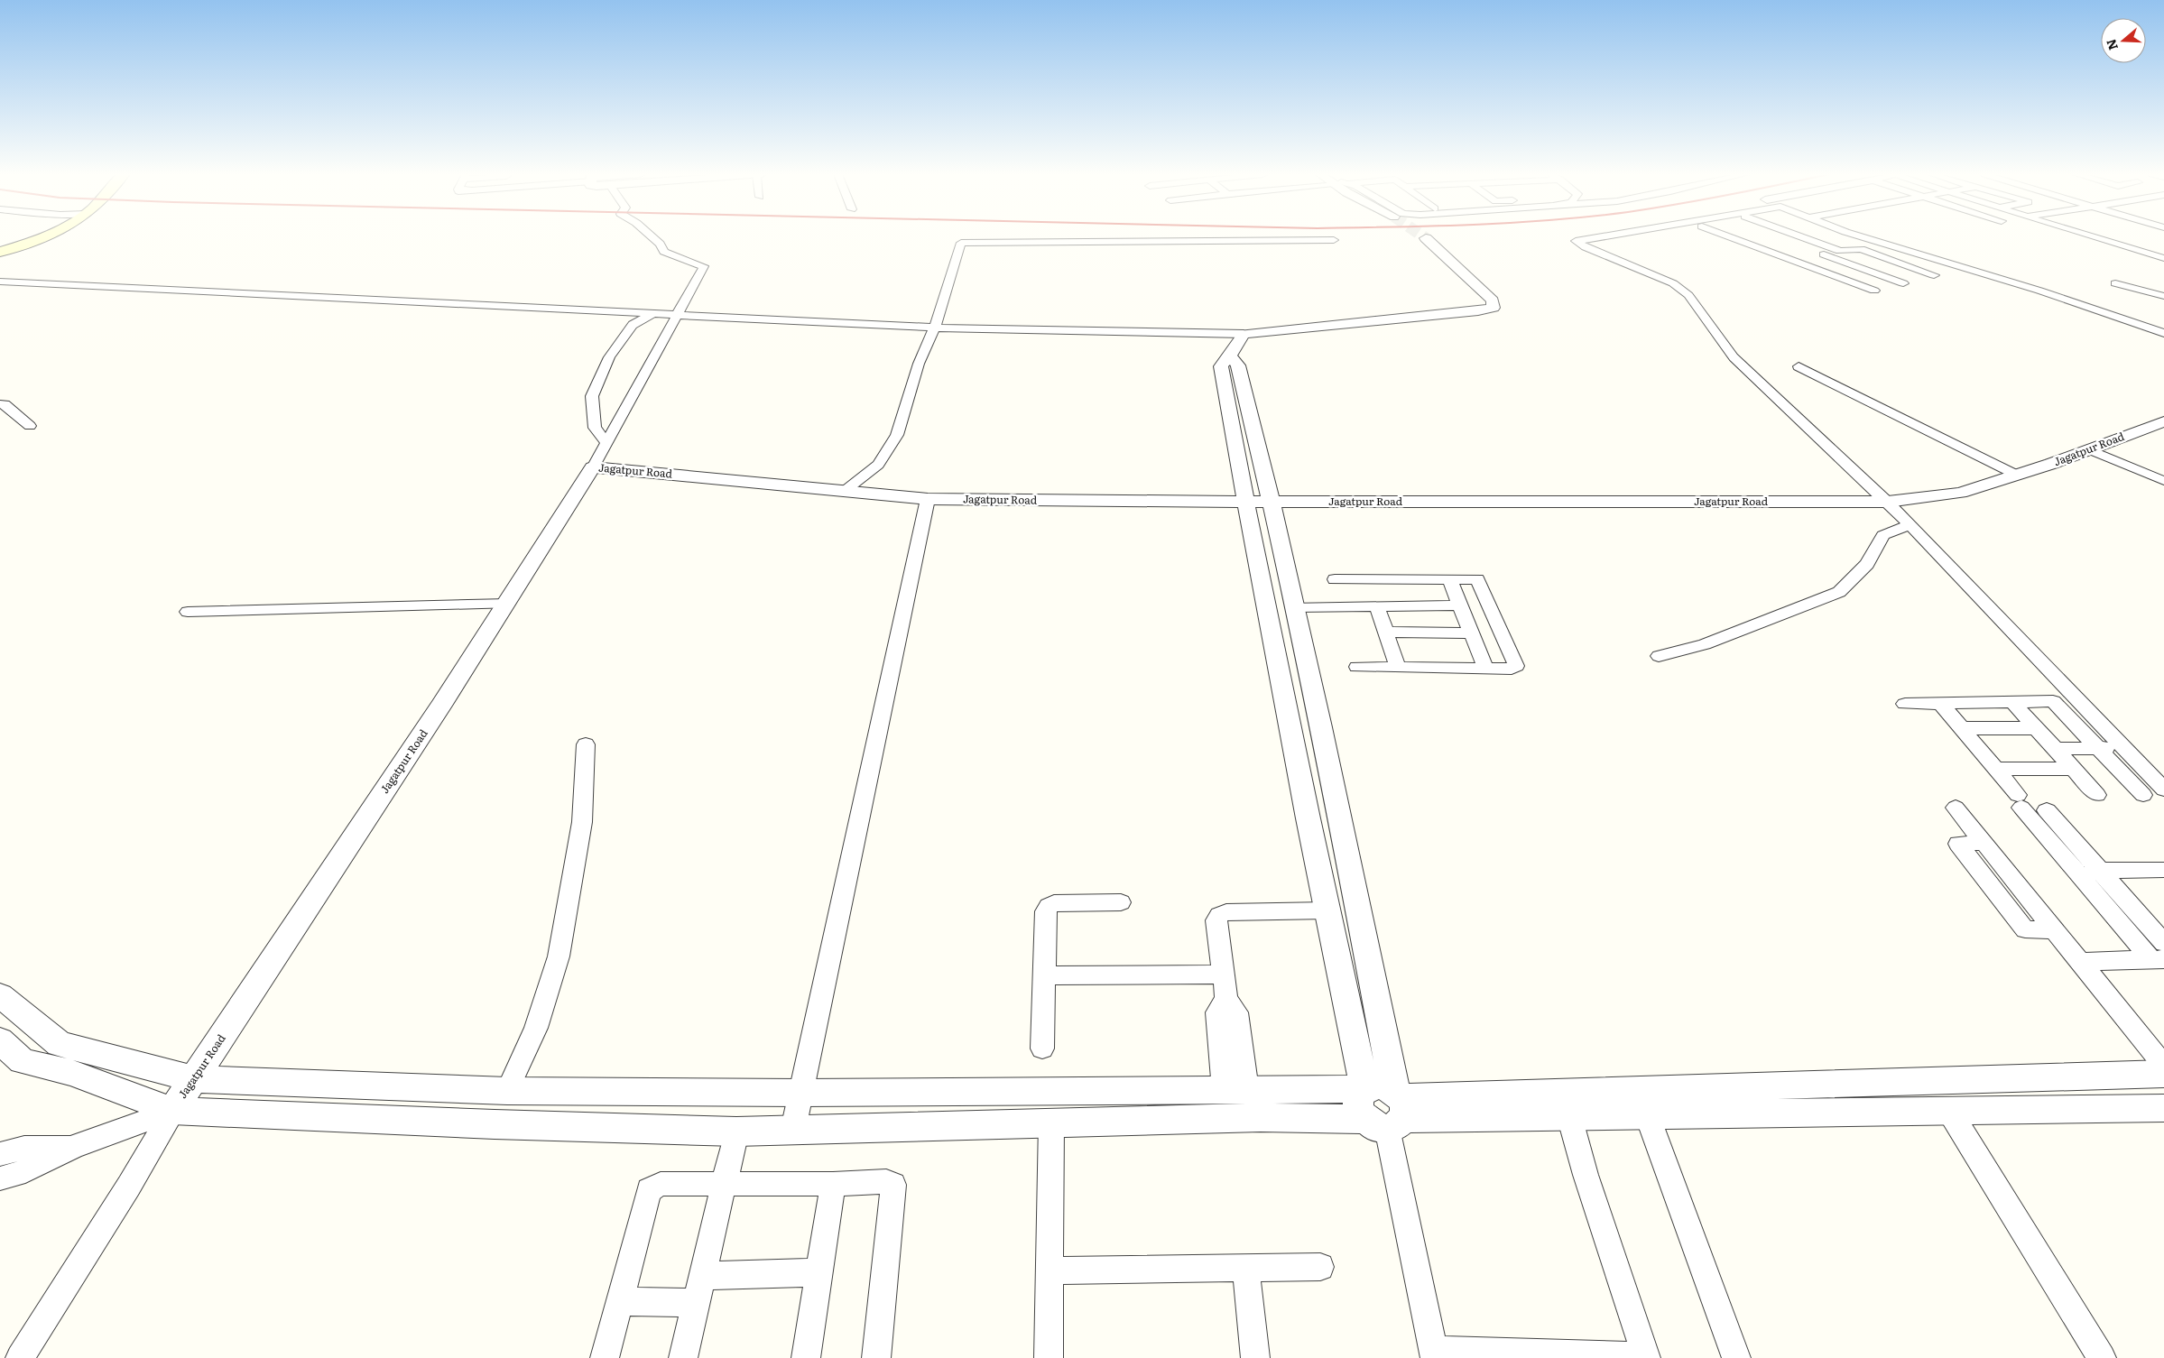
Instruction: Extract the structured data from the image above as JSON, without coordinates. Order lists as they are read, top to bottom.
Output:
{
  "streets": {
    "street": ["Jagatpur Road"]
  },
  "north": "left"
}
